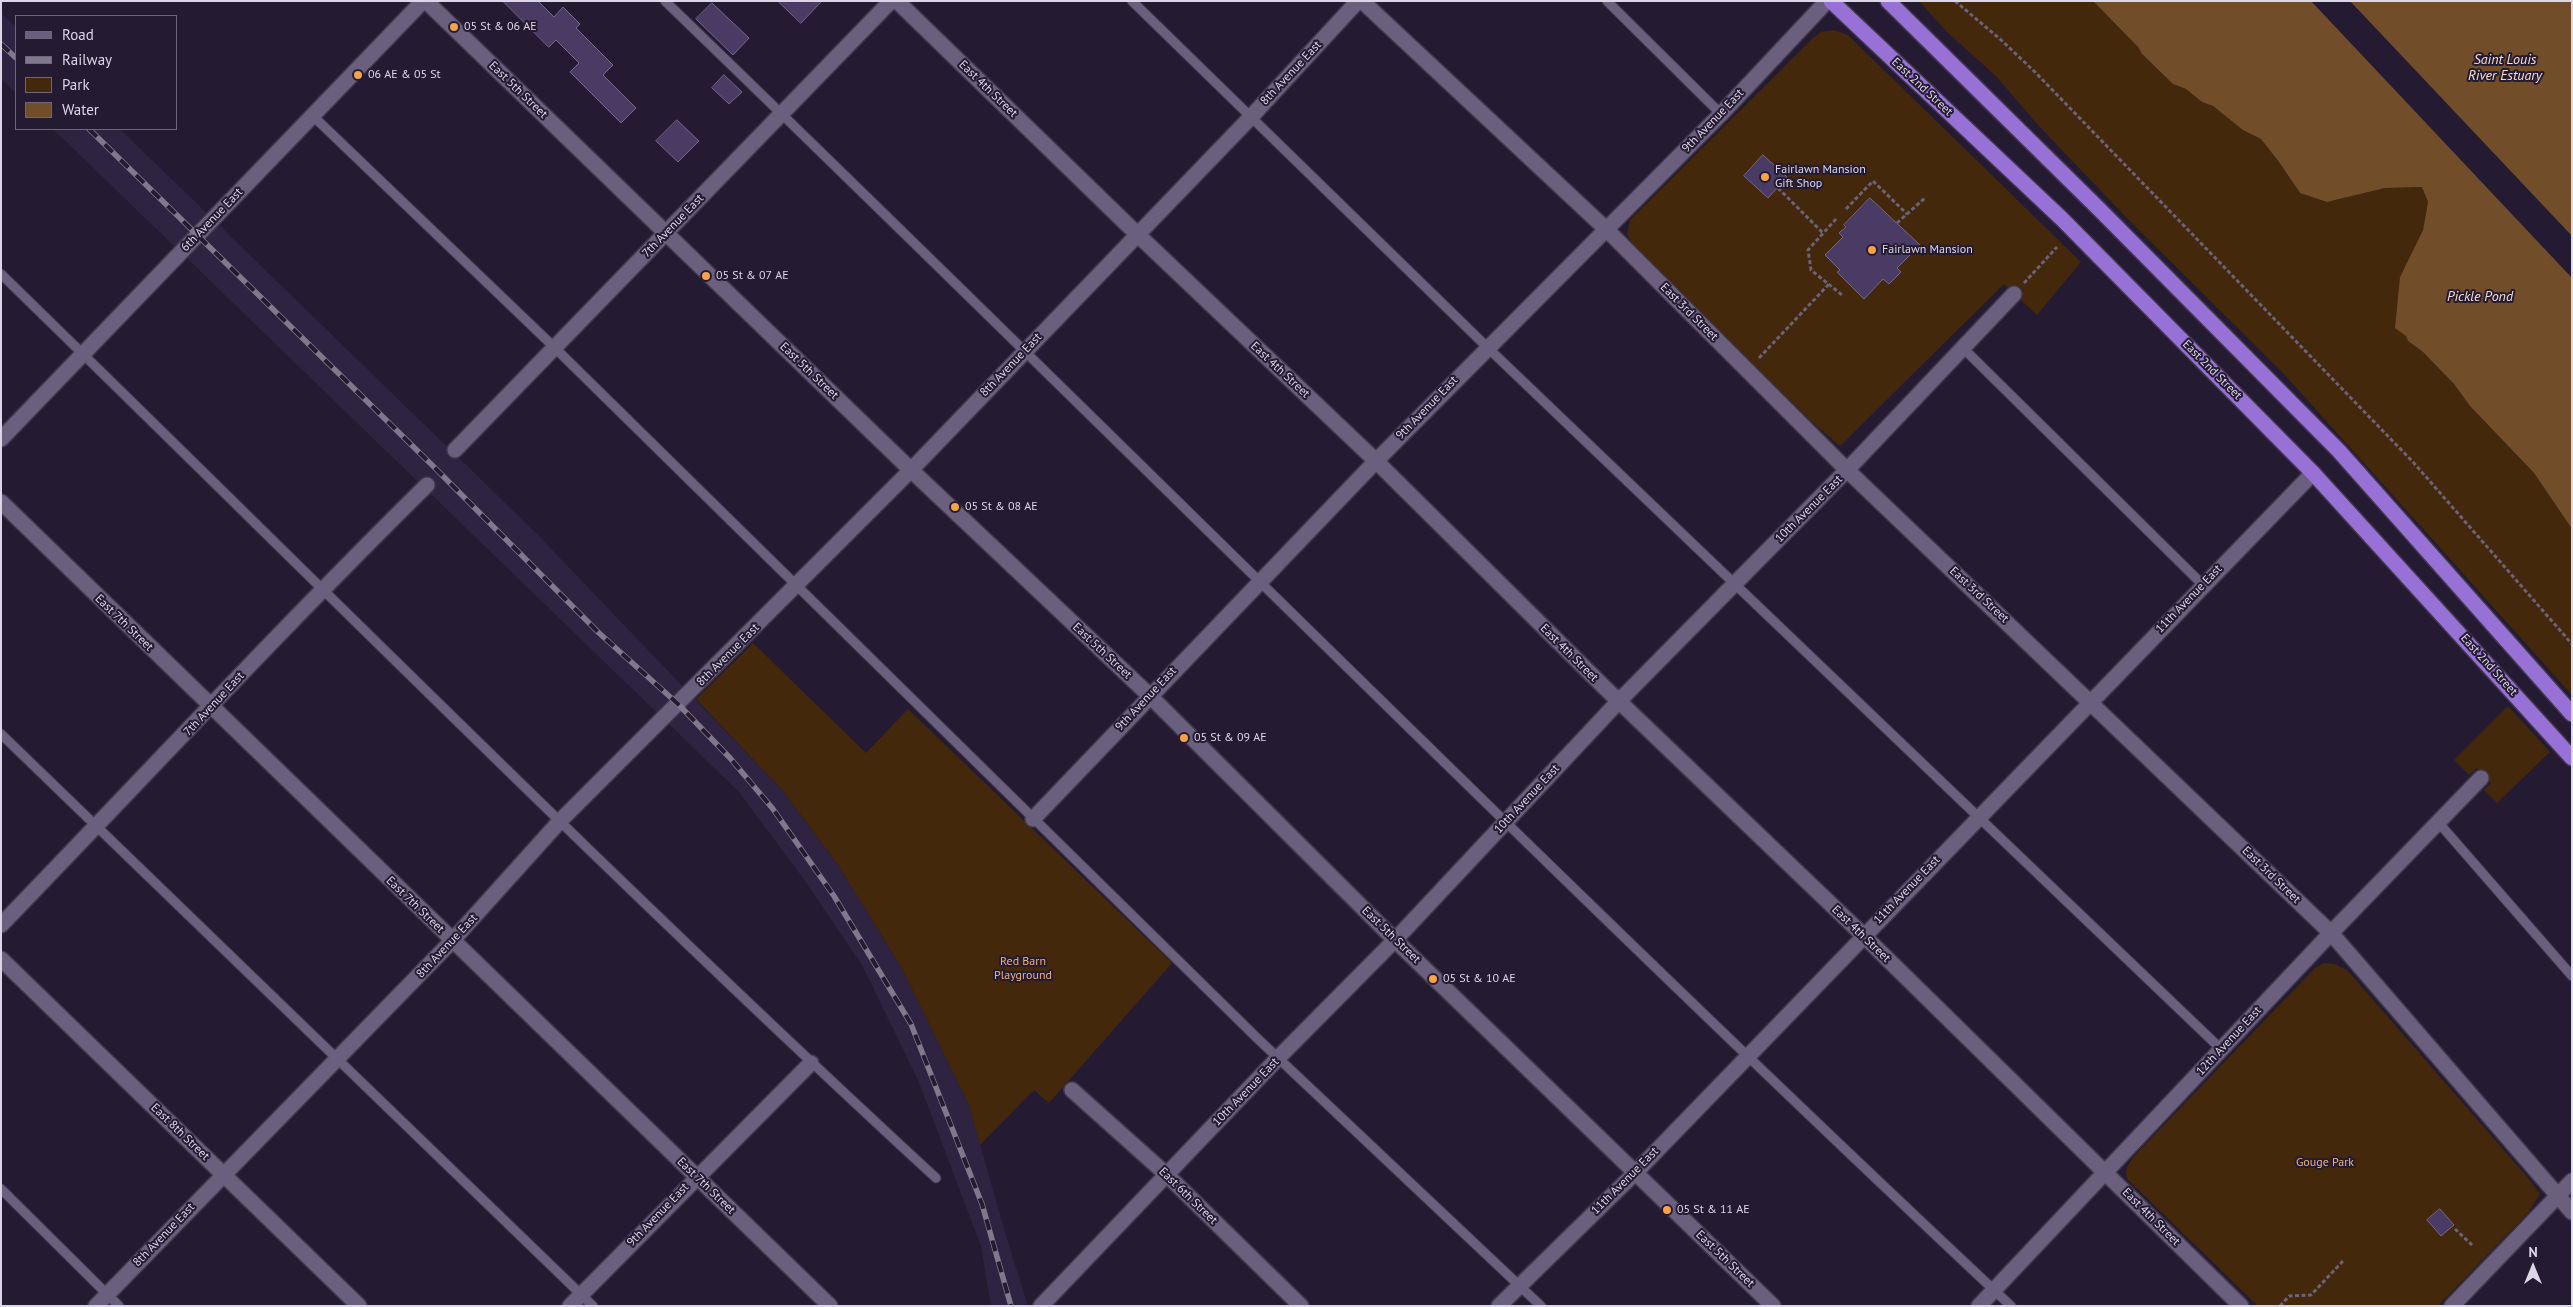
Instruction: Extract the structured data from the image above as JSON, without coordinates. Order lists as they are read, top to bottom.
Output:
{
  "streets": {
    "highway": ["East 2nd Street"],
    "street": [
      "8th Avenue East",
      "East 4th Street",
      "East 5th Street",
      "9th Avenue East",
      "6th Avenue East",
      "7th Avenue East",
      "East 3rd Street",
      "10th Avenue East",
      "11th Avenue East",
      "East 7th Street",
      "12th Avenue East",
      "East 8th Street",
      "East 6th Street"
    ]
  },
  "crossings": [
    ["8th Avenue East", "East 4th Street"],
    ["8th Avenue East", "East 5th Street"],
    ["8th Avenue East", "East 7th Street"],
    ["8th Avenue East", "East 8th Street"],
    ["East 2nd Street", "11th Avenue East"],
    ["East 4th Street", "9th Avenue East"],
    ["East 4th Street", "10th Avenue East"],
    ["East 4th Street", "11th Avenue East"],
    ["East 4th Street", "12th Avenue East"],
    ["East 5th Street", "9th Avenue East"],
    ["East 5th Street", "6th Avenue East"],
    ["East 5th Street", "7th Avenue East"],
    ["East 5th Street", "10th Avenue East"],
    ["East 5th Street", "11th Avenue East"],
    ["9th Avenue East", "East 3rd Street"],
    ["9th Avenue East", "East 7th Street"],
    ["7th Avenue East", "East 7th Street"],
    ["East 3rd Street", "10th Avenue East"],
    ["East 3rd Street", "11th Avenue East"],
    ["East 3rd Street", "12th Avenue East"],
    ["10th Avenue East", "East 6th Street"]
  ],
  "water": ["Saint Louis River Estuary", "Pickle Pond"],
  "parks": ["Red Barn Playground", "Gouge Park"],
  "places": [
    "05 St & 06 AE",
    "06 AE & 05 St",
    "Fairlawn Mansion Gift Shop",
    "Fairlawn Mansion",
    "05 St & 07 AE",
    "05 St & 08 AE",
    "05 St & 09 AE",
    "05 St & 10 AE",
    "05 St & 11 AE"
  ],
  "legend": [
    "Road",
    "Railway",
    "Park",
    "Water"
  ],
  "north": "top"
}
